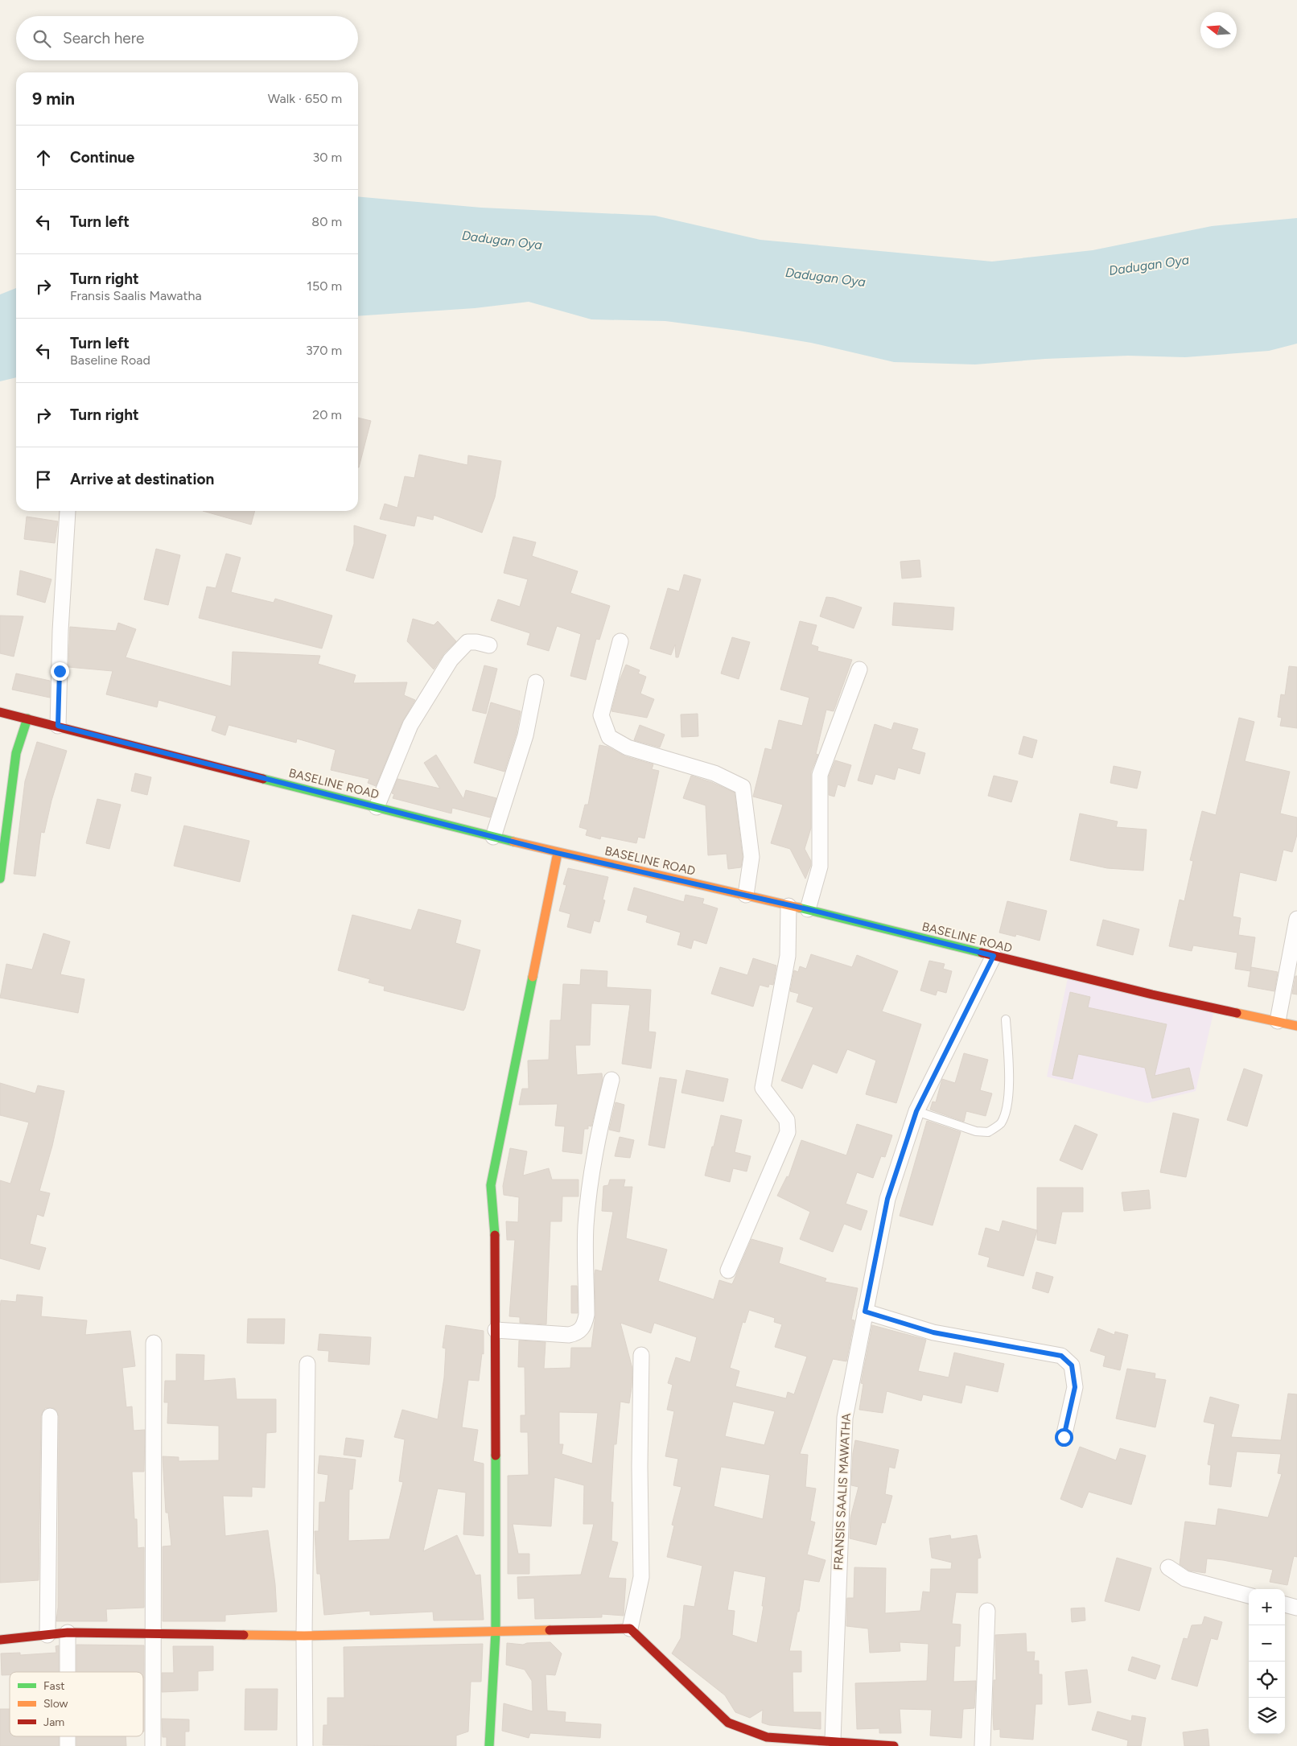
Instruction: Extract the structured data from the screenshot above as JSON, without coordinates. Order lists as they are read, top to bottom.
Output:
{
  "streets": {
    "street": ["BASELINE ROAD", "FRANSIS SAALIS MAWATHA"]
  },
  "crossings": [
    ["BASELINE ROAD", "FRANSIS SAALIS MAWATHA"]
  ],
  "water": ["Dadugan Oya"],
  "legend": ["Fast", "Slow", "Jam"],
  "north": "left",
  "page": {
    "search": "Search here",
    "heading": ["9 min", "Walk · 650 m"],
    "list": [
      ["Continue", "30 m"],
      ["Turn left", "80 m"],
      ["Turn right", "Fransis Saalis Mawatha", "150 m"],
      ["Turn left", "Baseline Road", "370 m"],
      ["Turn right", "20 m"],
      "Arrive at destination"
    ],
    "map_buttons": ["+", "−"]
  }
}
